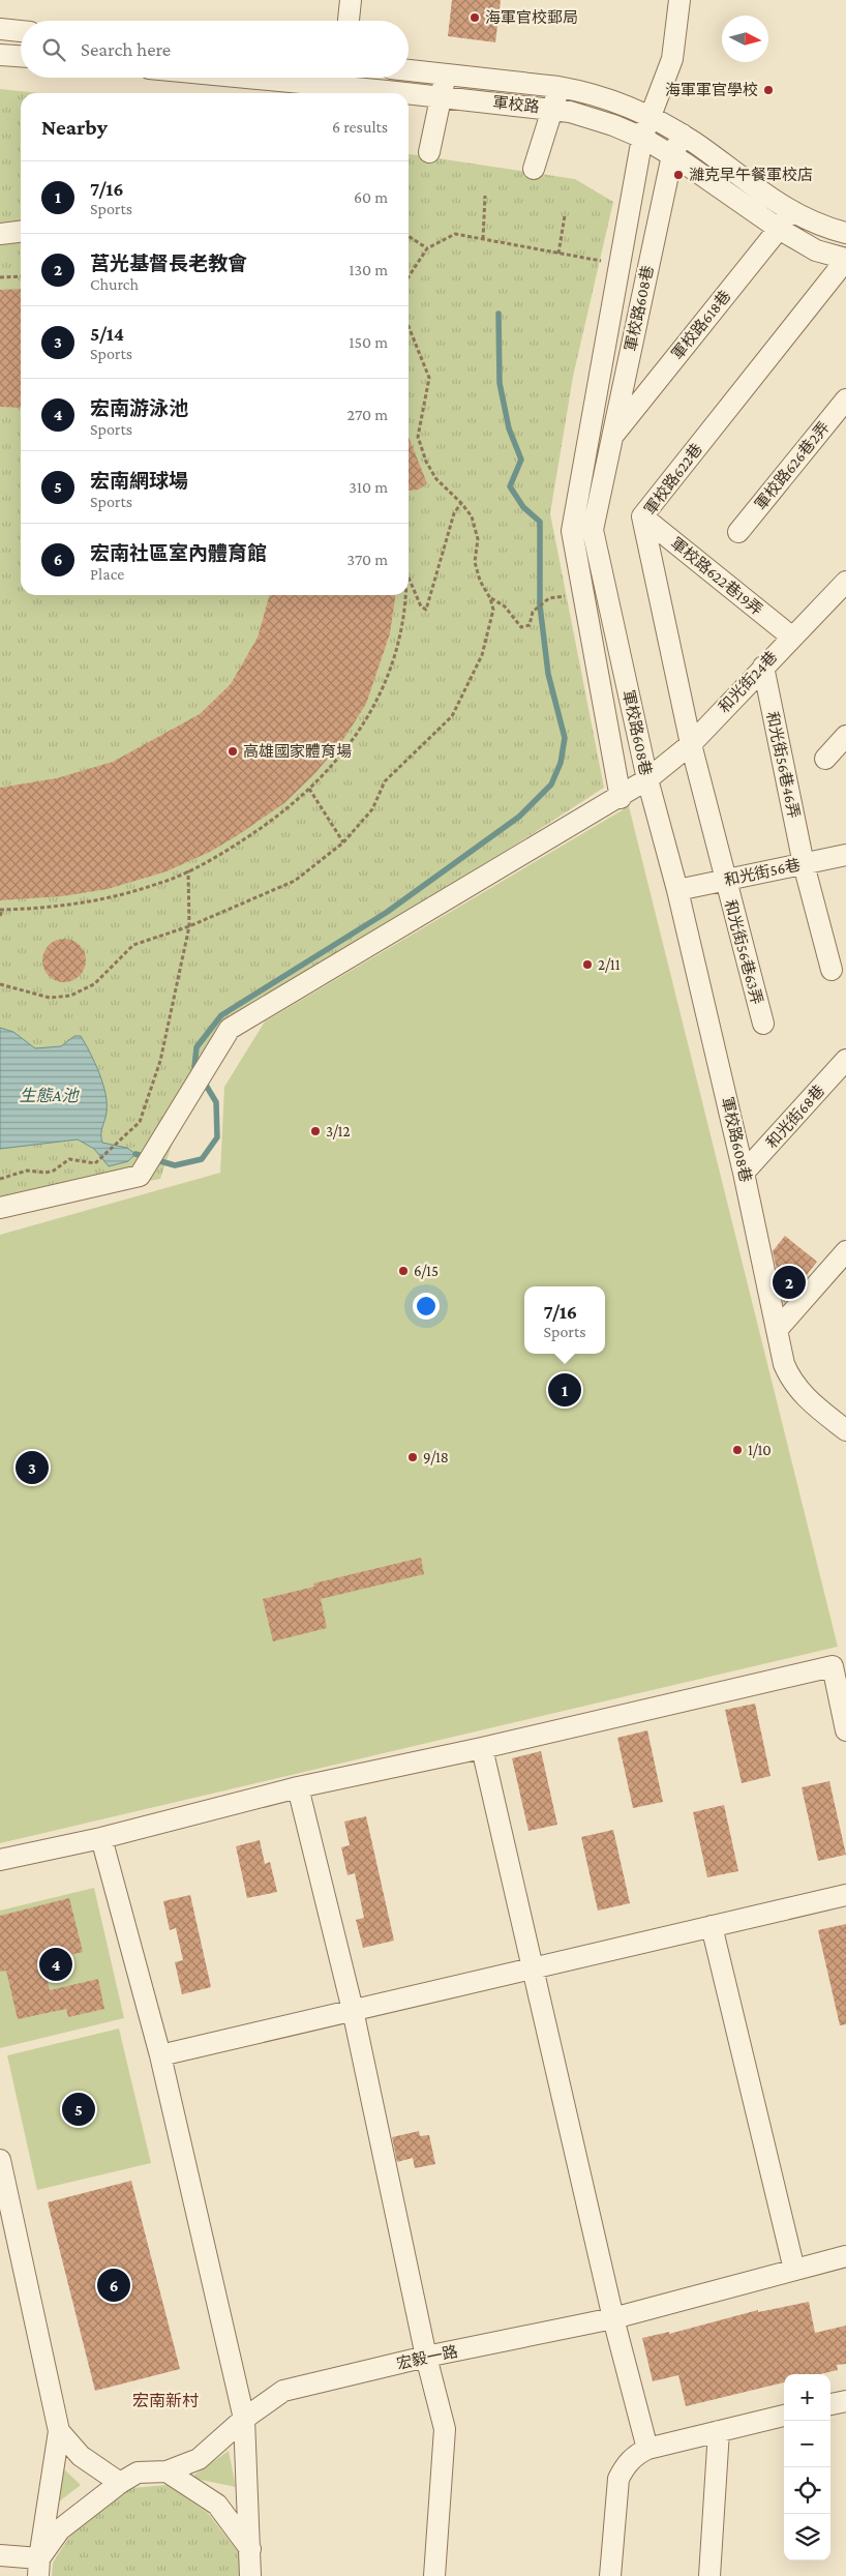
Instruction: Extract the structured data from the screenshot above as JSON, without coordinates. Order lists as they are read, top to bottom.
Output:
{
  "streets": {
    "street": [
      "軍校路",
      "軍校路608巷",
      "軍校路618巷",
      "軍校路626巷2弄",
      "軍校路622巷",
      "軍校路622巷19弄",
      "和光街24巷",
      "和光街56巷46弄",
      "和光街56巷",
      "和光街56巷63弄",
      "和光街68巷",
      "宏毅一路"
    ]
  },
  "crossings": [
    ["軍校路", "軍校路608巷"],
    ["軍校路", "軍校路618巷"],
    ["軍校路", "軍校路622巷"],
    ["軍校路608巷", "軍校路618巷"],
    ["軍校路608巷", "和光街24巷"],
    ["軍校路608巷", "和光街56巷"],
    ["軍校路608巷", "和光街68巷"],
    ["軍校路622巷", "軍校路622巷19弄"],
    ["軍校路622巷", "和光街24巷"],
    ["軍校路622巷", "和光街56巷"],
    ["軍校路622巷", "和光街56巷63弄"],
    ["軍校路622巷19弄", "和光街24巷"],
    ["和光街24巷", "和光街56巷46弄"],
    ["和光街56巷46弄", "和光街56巷"],
    ["和光街56巷", "和光街56巷63弄"]
  ],
  "districts": ["宏南新村"],
  "water": ["生態A池"],
  "places": [
    "海軍官校郵局",
    "海軍軍官學校",
    "濰克早午餐軍校店",
    "高雄國家體育場",
    "2/11",
    "3/12",
    "6/15",
    "1/10",
    "9/18"
  ],
  "north": "right",
  "page": {
    "search": "Search here",
    "heading": ["Nearby", "6 results"],
    "list": [
      {
        "mark": "1",
        "name": "7/16",
        "note": "Sports",
        "value": "60 m"
      },
      {
        "mark": "2",
        "name": "莒光基督長老教會",
        "note": "Church",
        "value": "130 m"
      },
      {
        "mark": "3",
        "name": "5/14",
        "note": "Sports",
        "value": "150 m"
      },
      {
        "mark": "4",
        "name": "宏南游泳池",
        "note": "Sports",
        "value": "270 m"
      },
      {
        "mark": "5",
        "name": "宏南網球場",
        "note": "Sports",
        "value": "310 m"
      },
      {
        "mark": "6",
        "name": "宏南社區室內體育館",
        "note": "Place",
        "value": "370 m"
      }
    ],
    "pins": [
      "2",
      "1",
      "3",
      "4",
      "5",
      "6"
    ],
    "popup": ["7/16", "Sports"],
    "map_buttons": ["+", "−"]
  }
}
